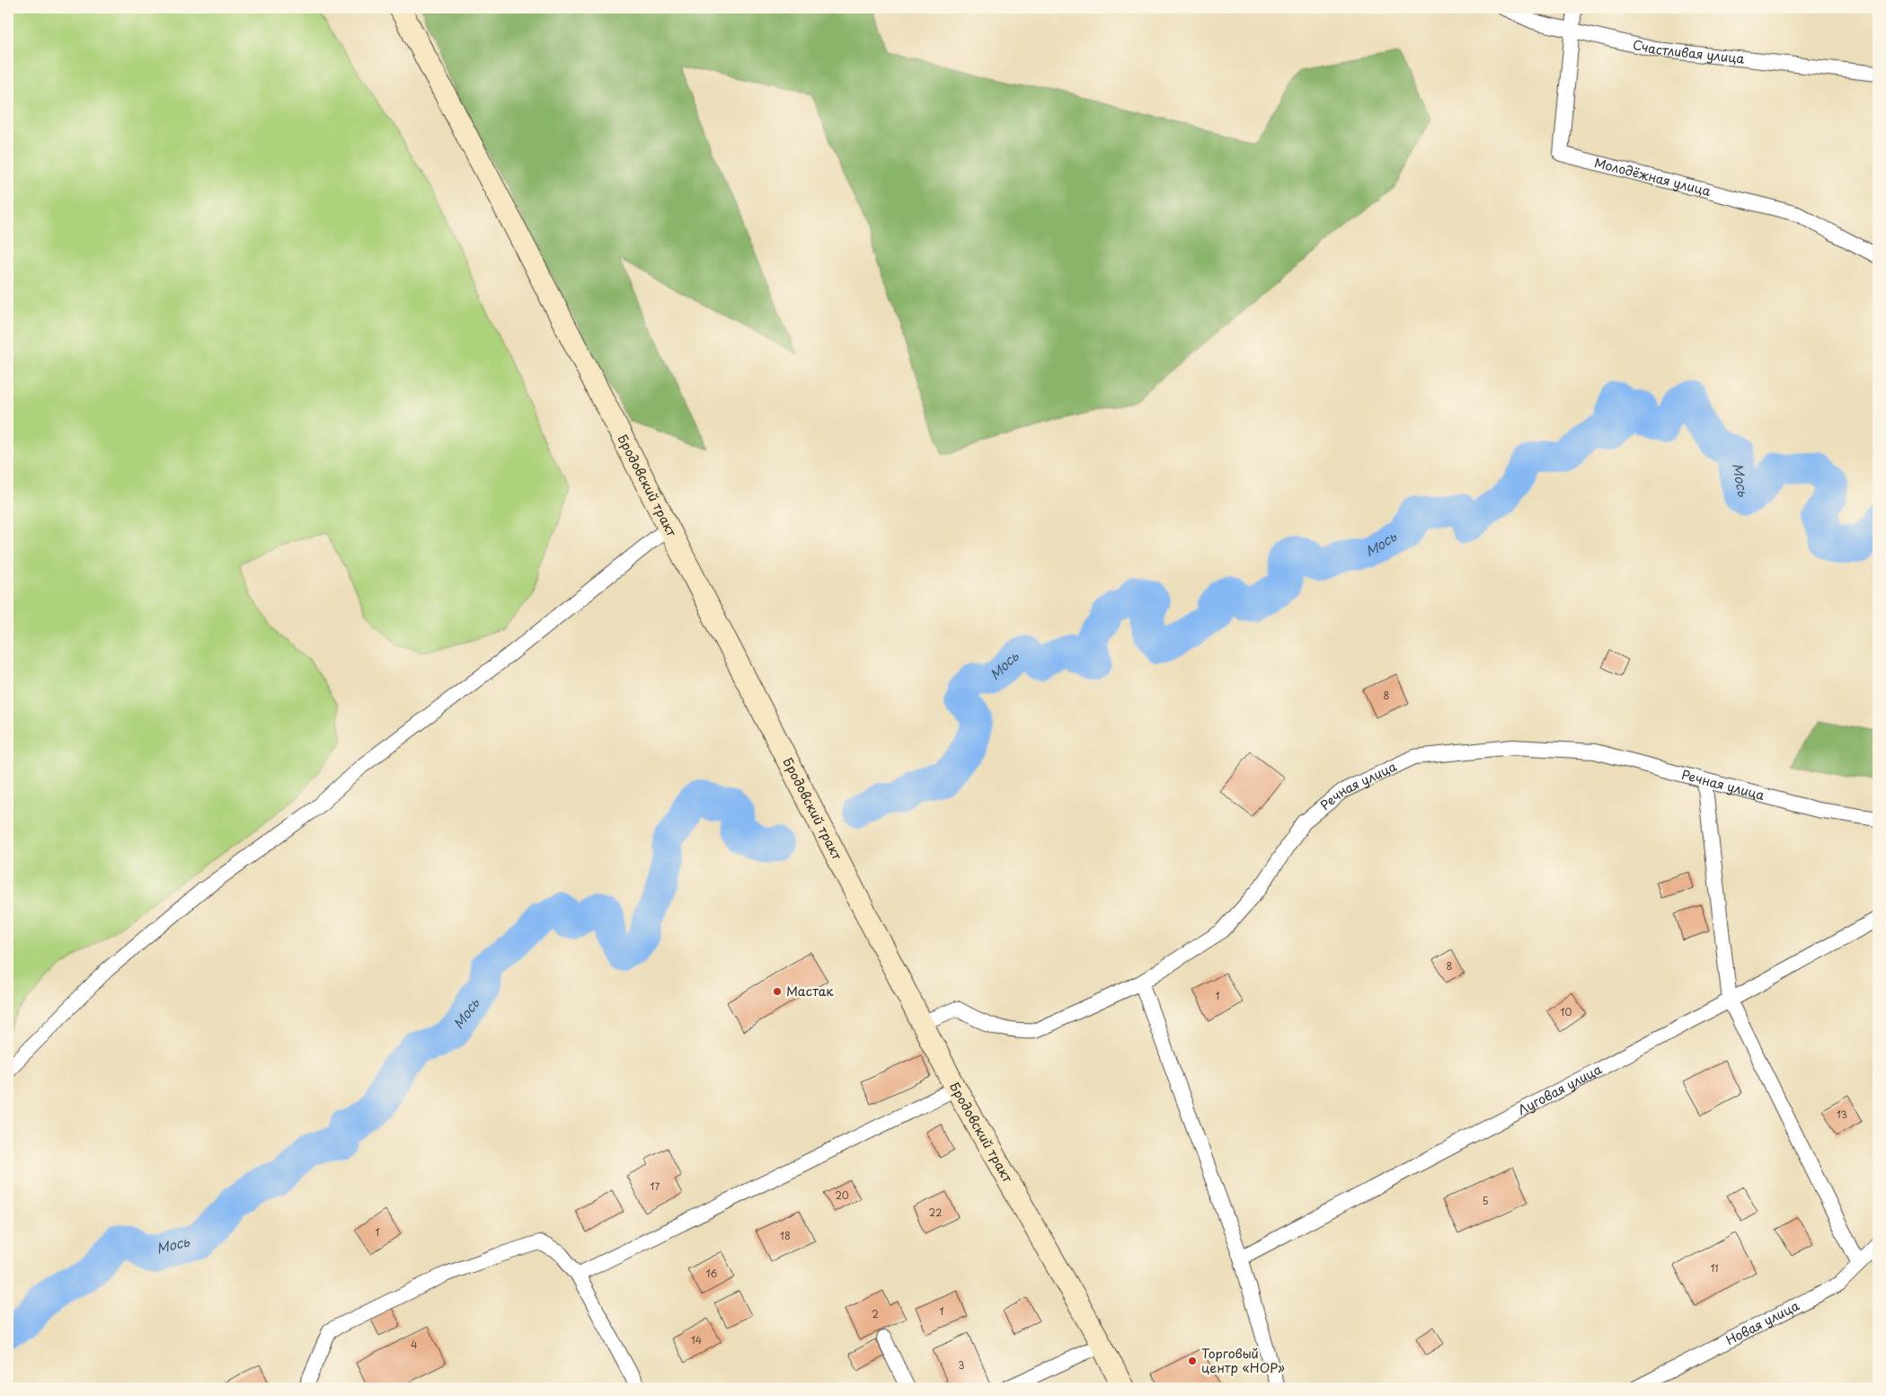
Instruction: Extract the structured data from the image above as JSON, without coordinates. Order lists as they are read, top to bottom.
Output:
{
  "streets": {
    "main road": ["Бродовский тракт"],
    "street": [
      "Счастливая улица",
      "Молодёжная улица",
      "Речная улица",
      "Луговая улица",
      "Новая улица"
    ]
  },
  "crossings": [
    ["Счастливая улица", "Молодёжная улица"],
    ["Бродовский тракт", "Речная улица"]
  ],
  "water": ["Мось"],
  "places": ["Мастак", "Торговый центр «НОР»"],
  "house_numbers": [
    "8",
    "8",
    "1",
    "10",
    "13",
    "17",
    "20",
    "5",
    "22",
    "1",
    "18",
    "11",
    "16",
    "1",
    "2",
    "14",
    "4",
    "3"
  ]
}
